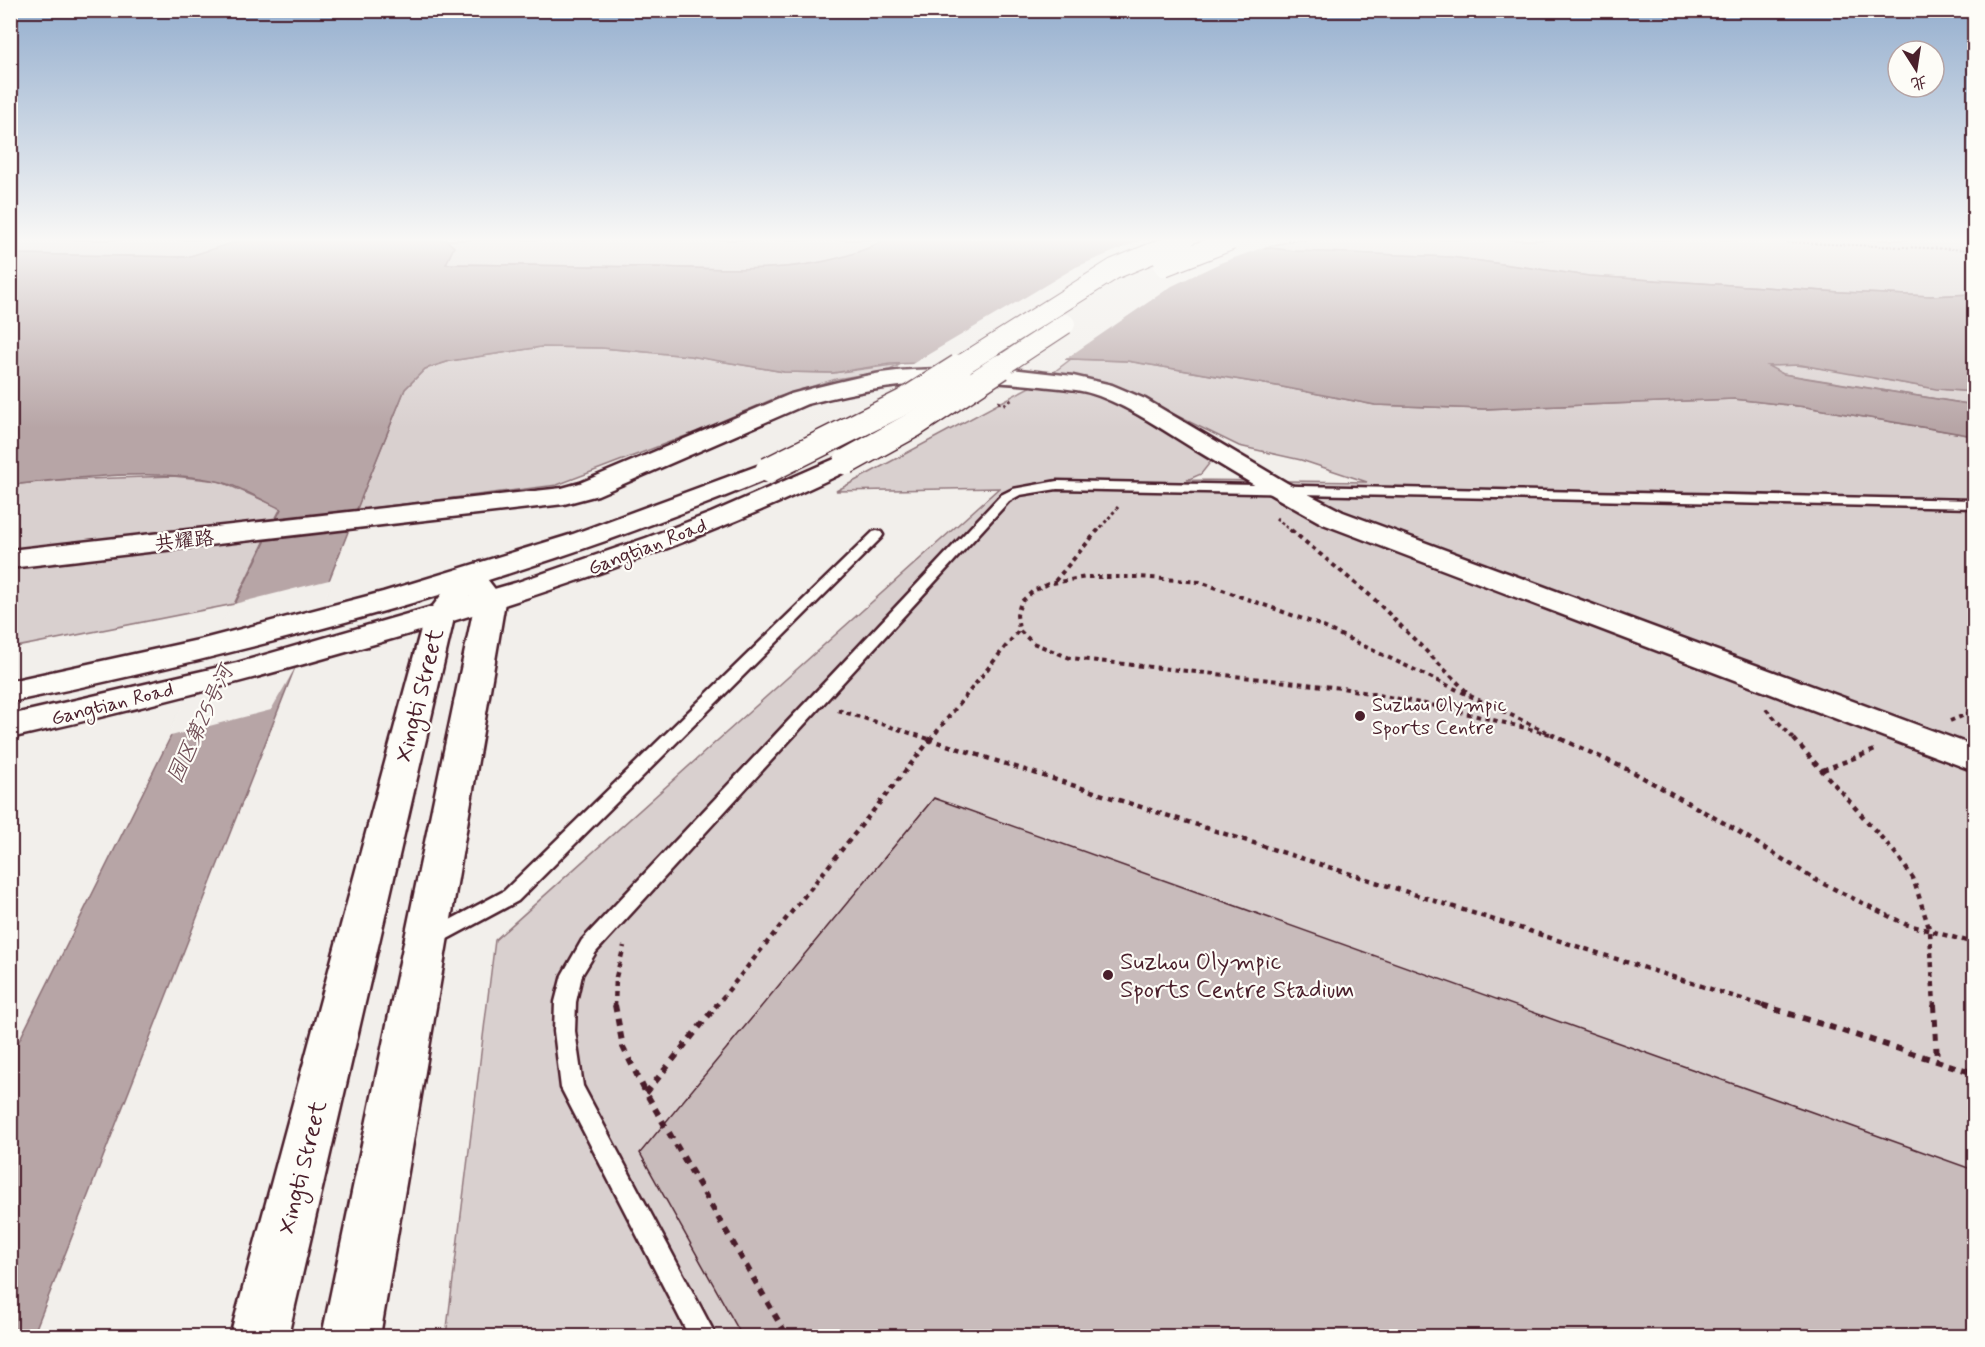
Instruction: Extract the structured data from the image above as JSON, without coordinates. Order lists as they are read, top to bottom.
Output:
{
  "streets": {
    "street": ["共耀路", "Gangtian Road", "Xingti Street"]
  },
  "crossings": [
    ["Gangtian Road", "Xingti Street"]
  ],
  "water": ["园区第25号河"],
  "places": ["Suzhou Olympic Sports Centre", "Suzhou Olympic Sports Centre Stadium"],
  "north": "bottom"
}
